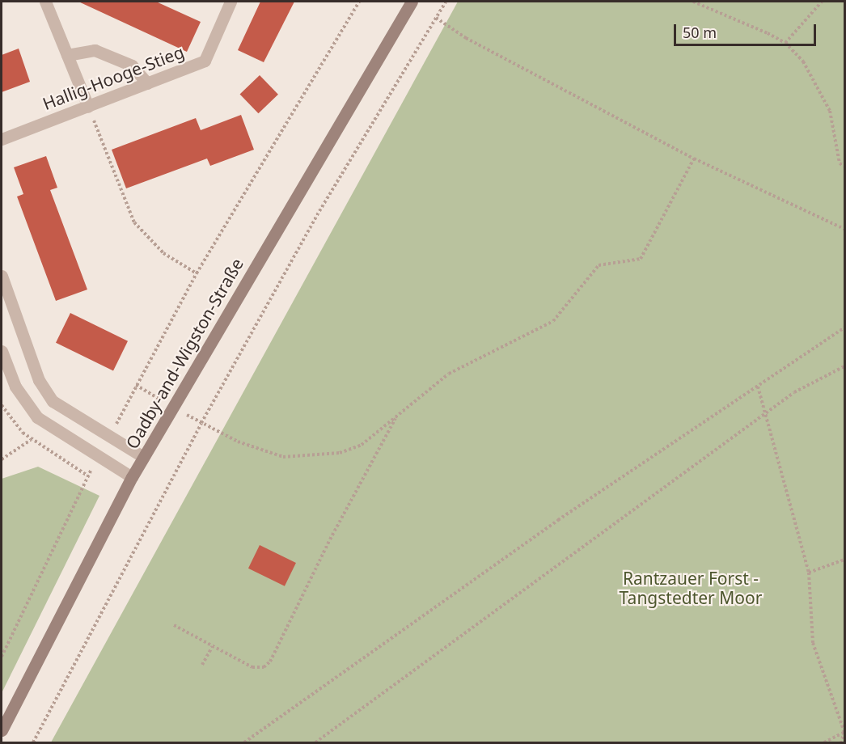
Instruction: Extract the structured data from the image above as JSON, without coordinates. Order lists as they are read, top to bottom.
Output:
{
  "streets": {
    "main road": ["Oadby-and-Wigston-Straße"],
    "street": ["Hallig-Hooge-Stieg"]
  },
  "parks": ["Rantzauer Forst - Tangstedter Moor"],
  "scale_bar": "50 m"
}
